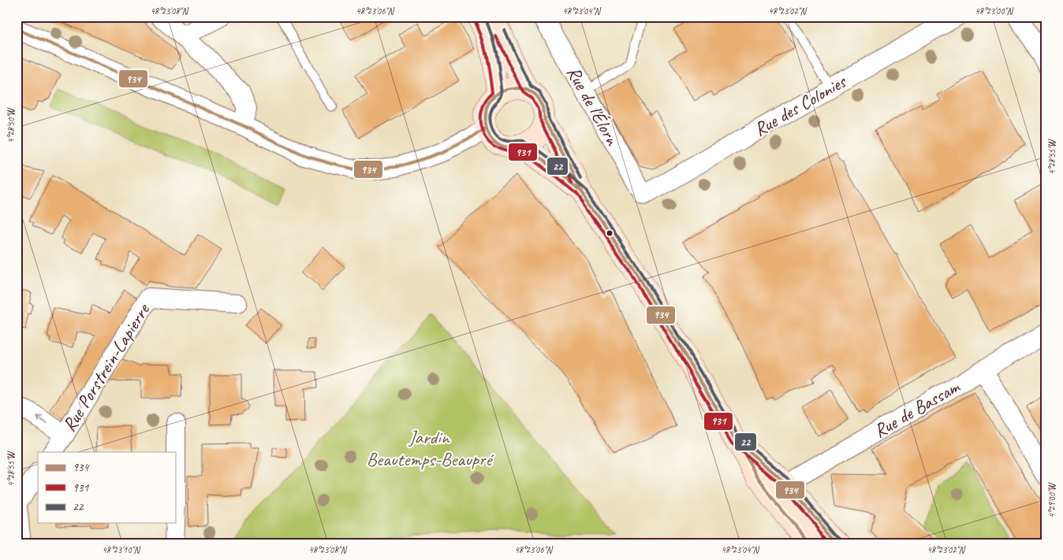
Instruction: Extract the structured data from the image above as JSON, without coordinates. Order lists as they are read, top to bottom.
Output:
{
  "streets": {
    "street": [
      "Rue de l'Élorn",
      "Rue des Colonies",
      "Rue Porstrein-Lapierre",
      "Rue de Bassam"
    ]
  },
  "crossings": [
    ["Rue de l'Élorn", "Rue des Colonies"]
  ],
  "parks": ["Jardin Beautemps-Beaupré"],
  "lines": ["transit line 22", "transit line 931", "transit line 934"],
  "legend": ["934", "931", "22"],
  "coordinates": [
    "48°23'08\"N",
    "48°23'06\"N",
    "48°23'04\"N",
    "48°23'02\"N",
    "48°23'00\"N",
    "4°28'50\"W",
    "4°28'55\"W",
    "4°29'00\"W",
    "48°23'10\"N"
  ]
}
